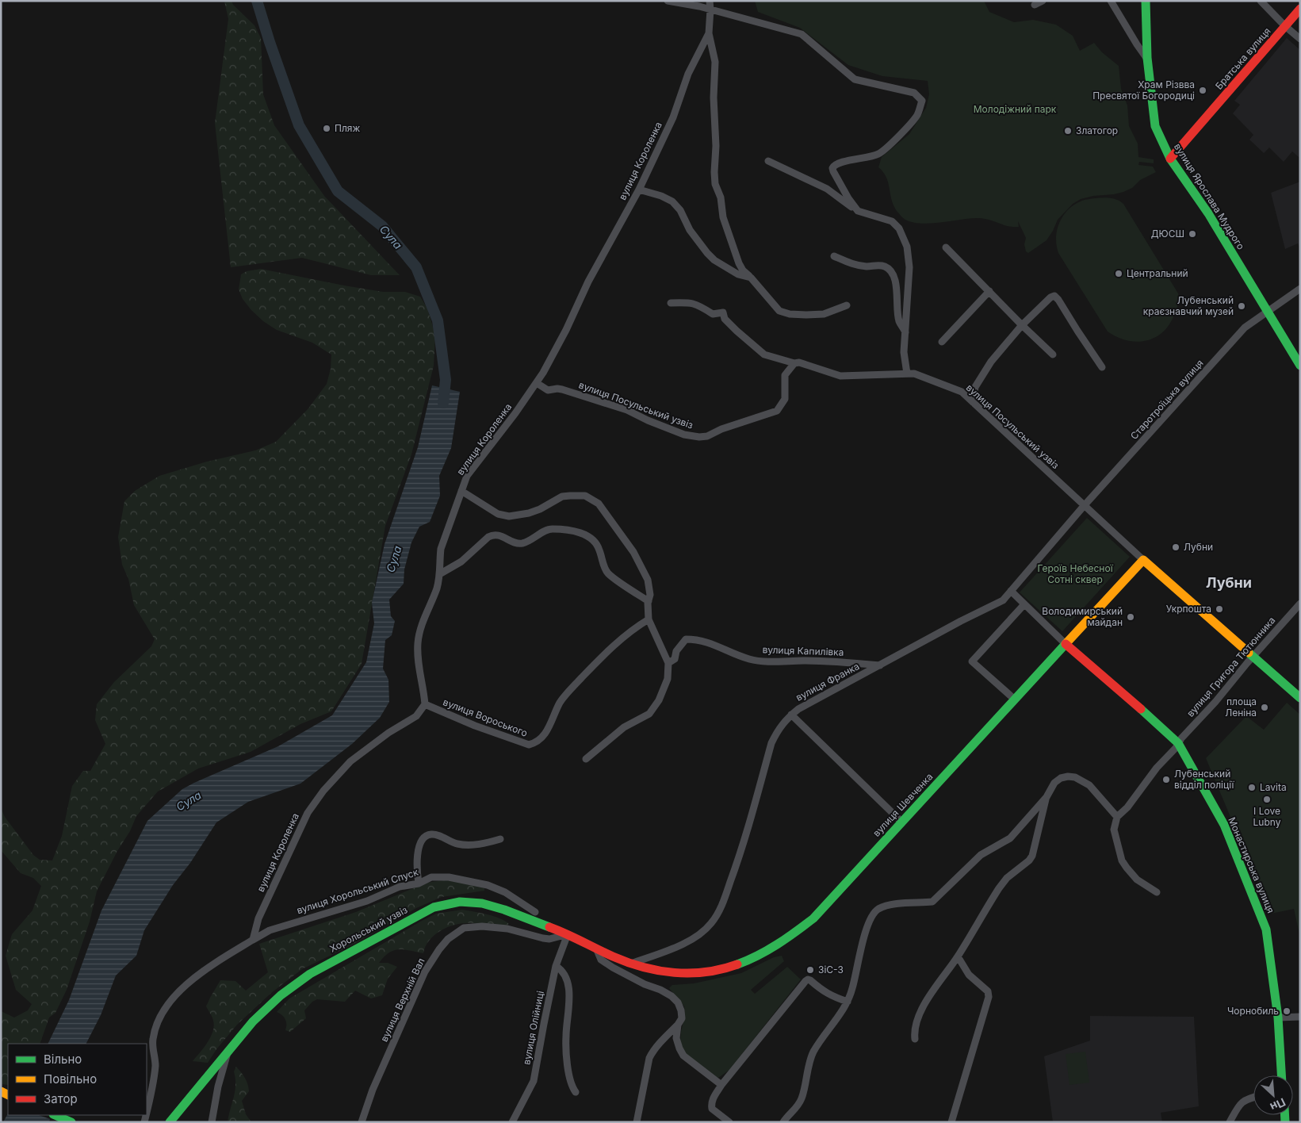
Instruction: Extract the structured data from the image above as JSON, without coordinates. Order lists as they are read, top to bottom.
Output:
{
  "streets": {
    "main road": [
      "Братська вулиця",
      "вулиця Ярослава Мудрого",
      "вулиця Шевченка",
      "Монастирська вулиця",
      "Хорольський узвіз"
    ],
    "street": [
      "вулиця Короленка",
      "Старотроїцька вулиця",
      "вулиця Посульський узвіз",
      "вулиця Капилівка",
      "вулиця Григора Тютюнника",
      "вулиця Франка",
      "вулиця Вороського",
      "вулиця Хорольський Спуск",
      "вулиця Верхній Вал",
      "вулиця Олійниці"
    ]
  },
  "crossings": [
    ["Братська вулиця", "вулиця Ярослава Мудрого"],
    ["вулиця Короленка", "вулиця Посульський узвіз"],
    ["вулиця Короленка", "вулиця Вороського"],
    ["вулиця Короленка", "вулиця Хорольський Спуск"],
    ["вулиця Ярослава Мудрого", "Старотроїцька вулиця"],
    ["Старотроїцька вулиця", "вулиця Посульський узвіз"],
    ["Старотроїцька вулиця", "вулиця Франка"],
    ["вулиця Посульський узвіз", "вулиця Франка"],
    ["вулиця Посульський узвіз", "вулиця Шевченка"],
    ["вулиця Капилівка", "вулиця Франка"],
    ["вулиця Григора Тютюнника", "Монастирська вулиця"],
    ["вулиця Франка", "вулиця Шевченка"],
    ["вулиця Франка", "Хорольський узвіз"],
    ["вулиця Шевченка", "Монастирська вулиця"],
    ["вулиця Шевченка", "Хорольський узвіз"],
    ["Хорольський узвіз", "вулиця Верхній Вал"],
    ["Хорольський узвіз", "вулиця Олійниці"],
    ["вулиця Верхній Вал", "вулиця Олійниці"]
  ],
  "districts": ["Лубни"],
  "water": ["Сула"],
  "parks": ["Молодіжний парк", "Героїв Небесної Сотні сквер"],
  "places": [
    "Храм Різвва Пресвятої Богородиці",
    "Пляж",
    "Златогор",
    "ДЮСШ",
    "Центральний",
    "Лубенський краєзнавчий музей",
    "Лубни",
    "Укрпошта",
    "Володимирський майдан",
    "площа Леніна",
    "Лубенський відділ поліції",
    "Lavita",
    "I Love Lubny",
    "ЗіС-3",
    "Чорнобиль"
  ],
  "legend": ["Вільно", "Повільно", "Затор"],
  "north": "bottom right"
}
